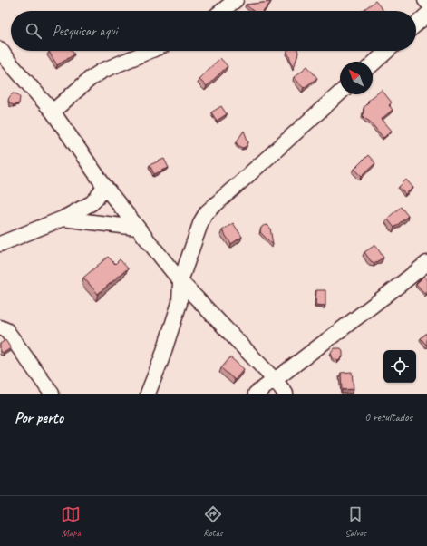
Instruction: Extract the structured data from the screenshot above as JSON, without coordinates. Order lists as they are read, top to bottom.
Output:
{
  "north": "top left",
  "page": {
    "search": "Pesquisar aqui",
    "heading": ["Por perto", "0 resultados"],
    "nav": ["Mapa", "Rotas", "Salvos"]
  }
}
